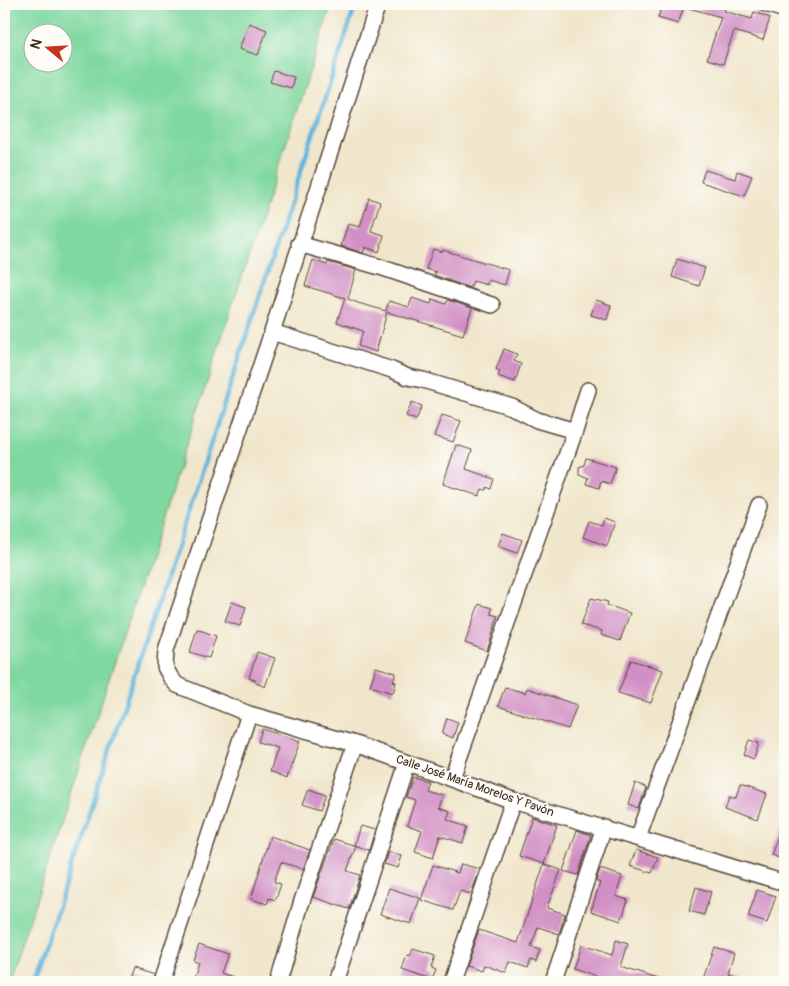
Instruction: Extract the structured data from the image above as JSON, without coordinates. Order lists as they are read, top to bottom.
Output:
{
  "streets": {
    "street": ["Calle José María Morelos Y Pavón"]
  },
  "north": "left"
}
